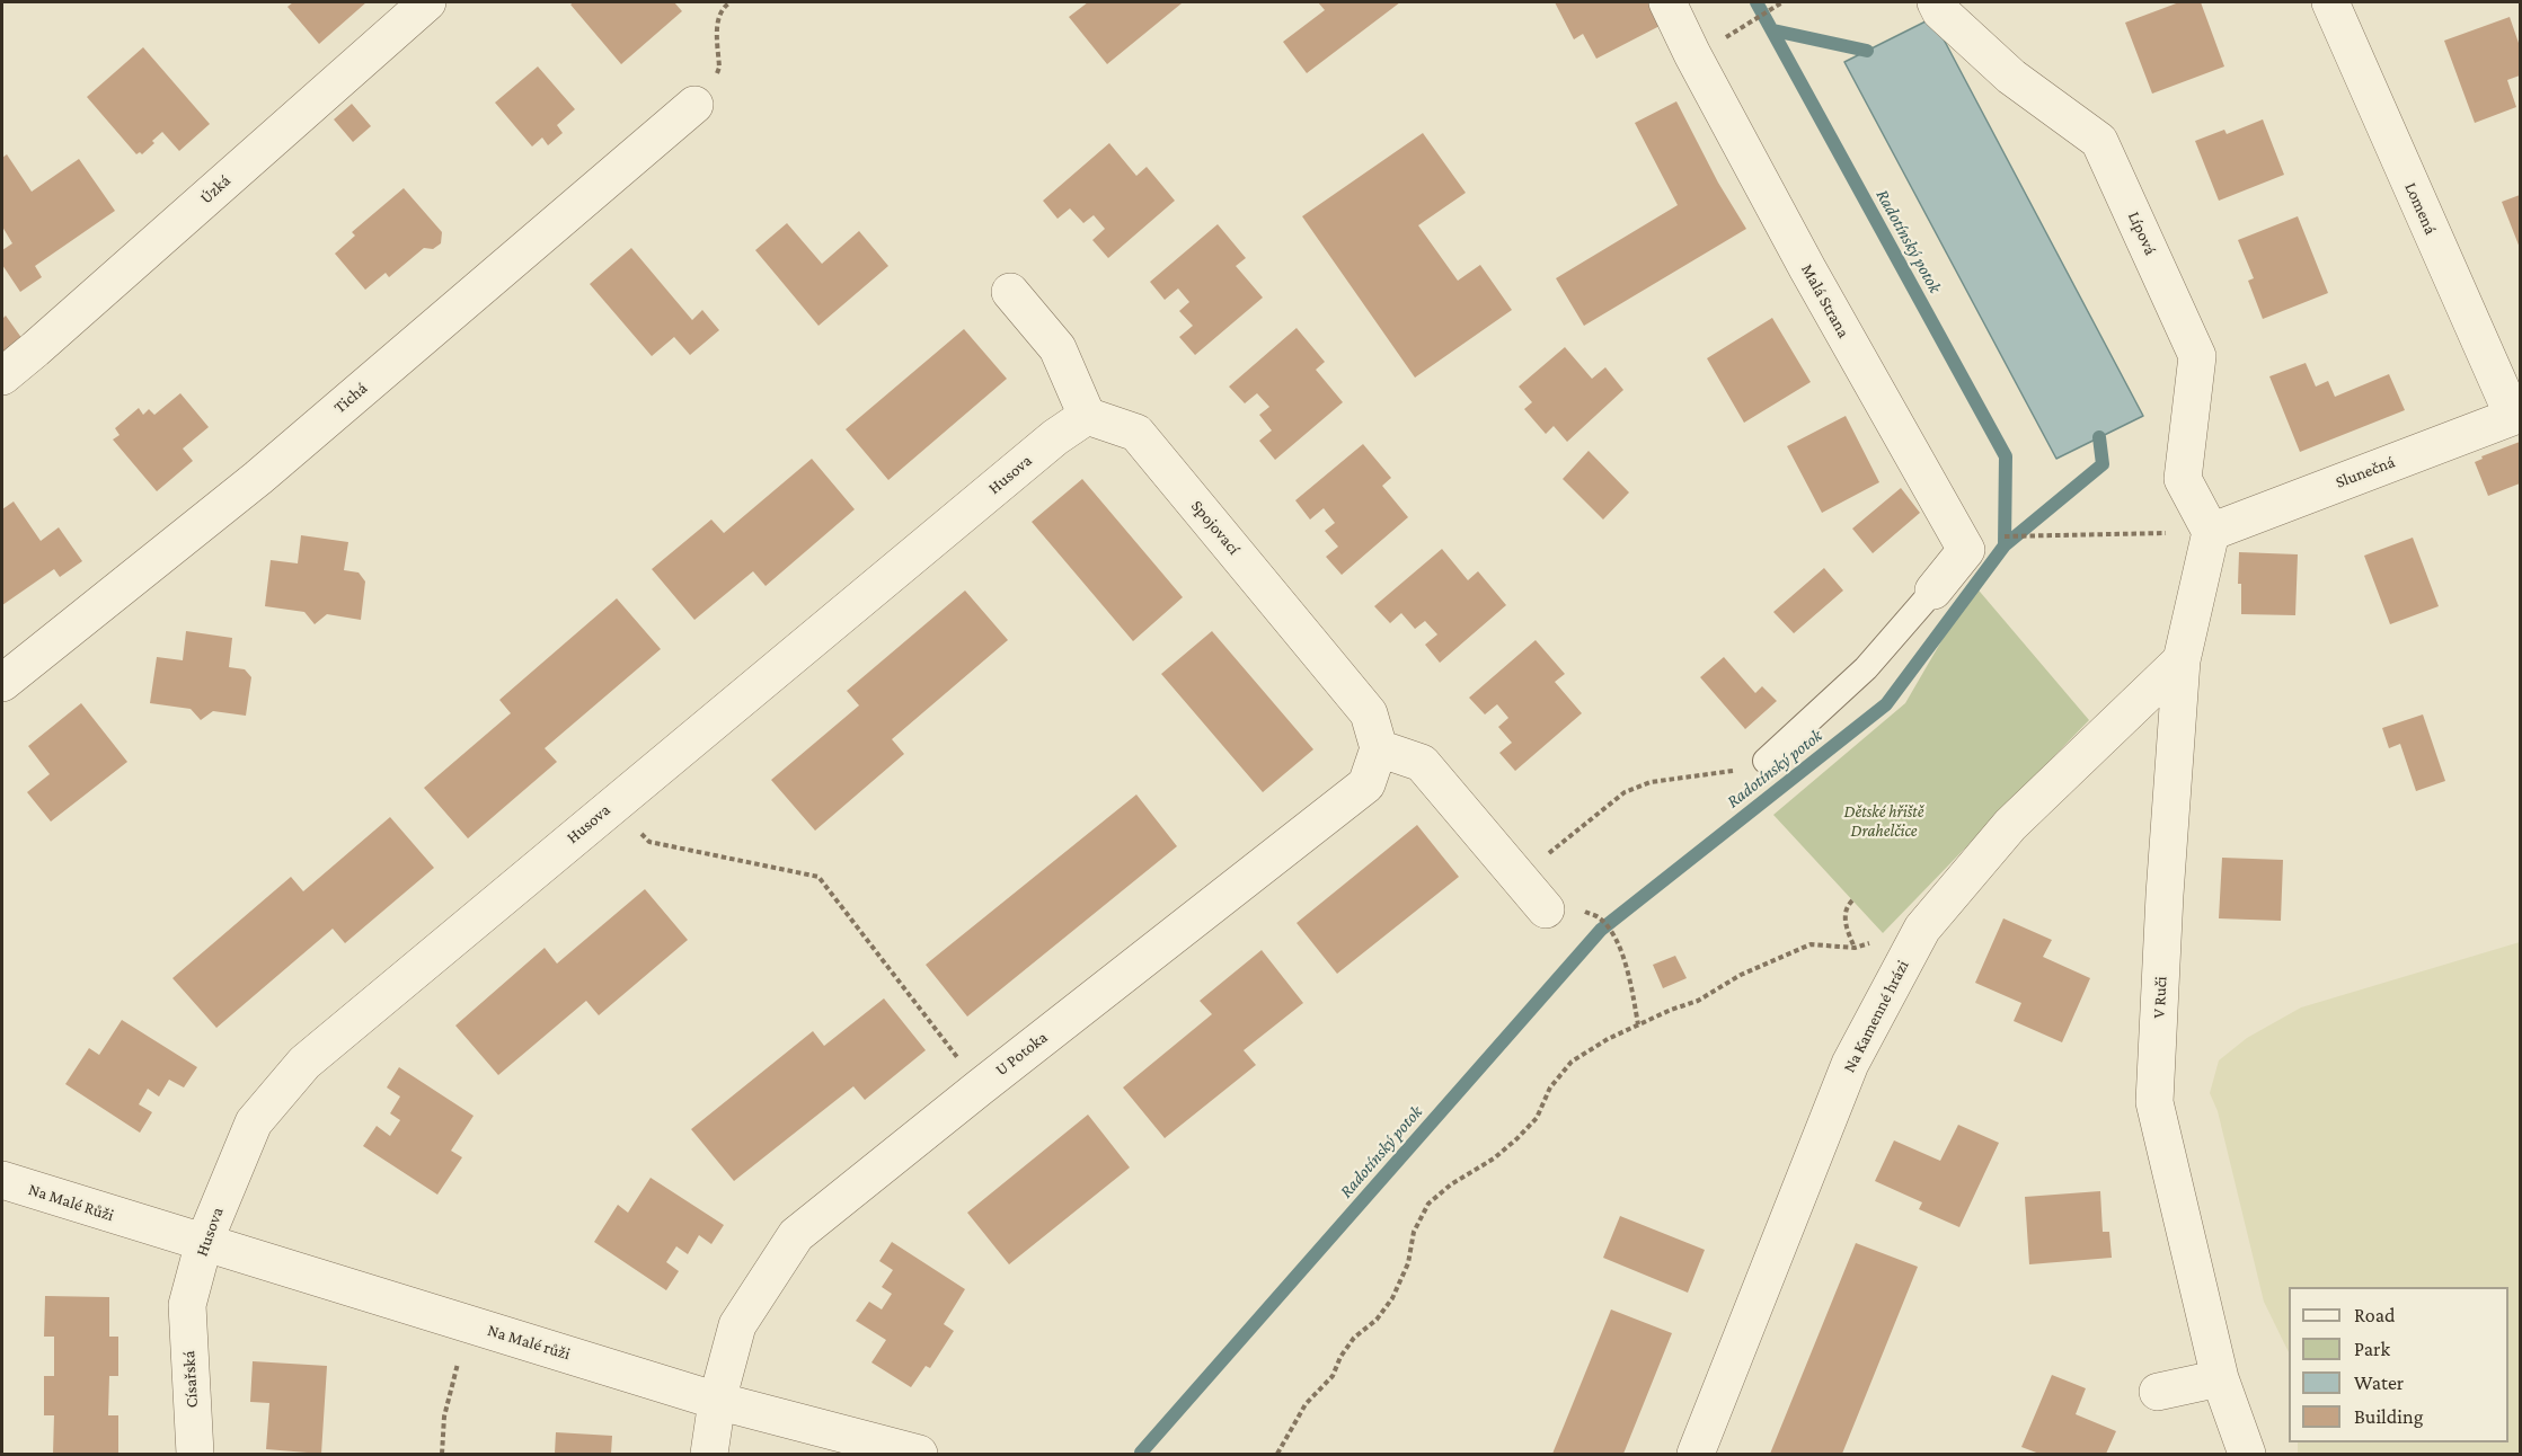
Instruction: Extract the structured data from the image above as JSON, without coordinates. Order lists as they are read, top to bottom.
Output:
{
  "streets": {
    "street": [
      "Úzká",
      "Lomená",
      "Lípová",
      "Malá Strana",
      "Tichá",
      "Slunečná",
      "Husova",
      "Spojovací",
      "V Ruči",
      "Na Kamenné hrázi",
      "U Potoka",
      "Na Malé Růži",
      "Na Malé růži",
      "Císařská"
    ]
  },
  "crossings": [
    ["Lomená", "Slunečná"],
    ["Lípová", "Slunečná"],
    ["Lípová", "V Ruči"],
    ["Slunečná", "V Ruči"],
    ["Husova", "Spojovací"],
    ["Husova", "Na Malé růži"],
    ["Husova", "Císařská"],
    ["Spojovací", "U Potoka"],
    ["V Ruči", "Na Kamenné hrázi"],
    ["U Potoka", "Na Malé růži"],
    ["Na Malé Růži", "Na Malé růži"]
  ],
  "water": ["Radotínský potok"],
  "parks": ["Dětské hřiště Drahelčice"],
  "legend": [
    "Road",
    "Park",
    "Water",
    "Building"
  ]
}
